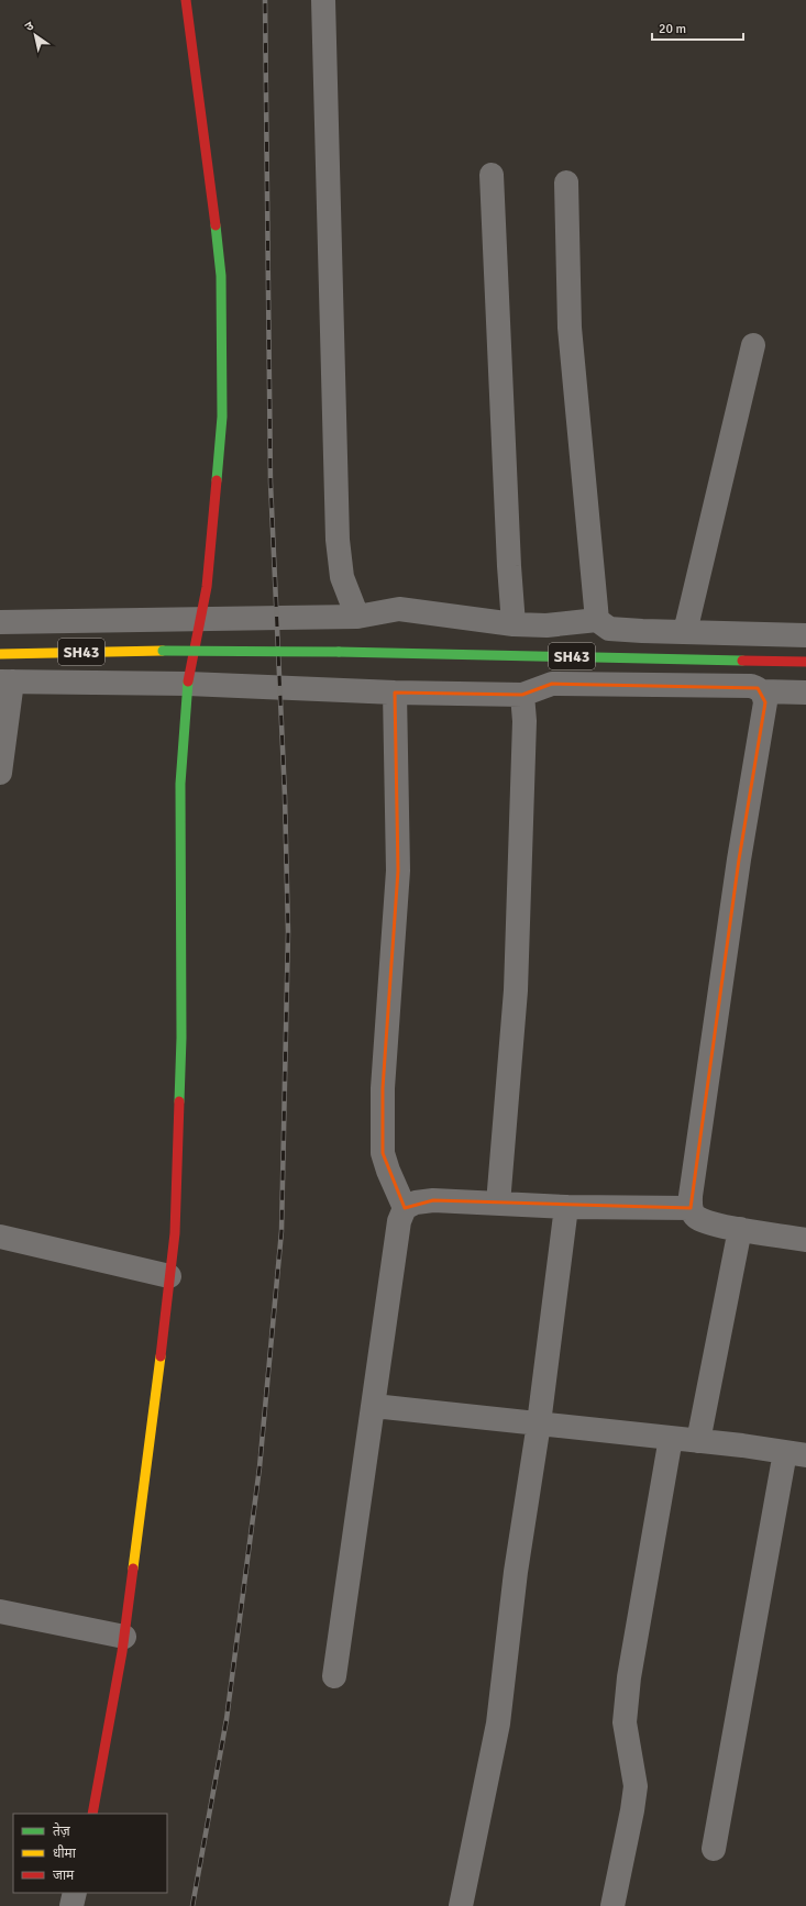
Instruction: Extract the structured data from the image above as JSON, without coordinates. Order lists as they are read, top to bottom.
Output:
{
  "streets": {
    "street": ["SH43"]
  },
  "legend": ["तेज़", "धीमा", "जाम"],
  "scale_bar": "20 m",
  "north": "top left"
}
